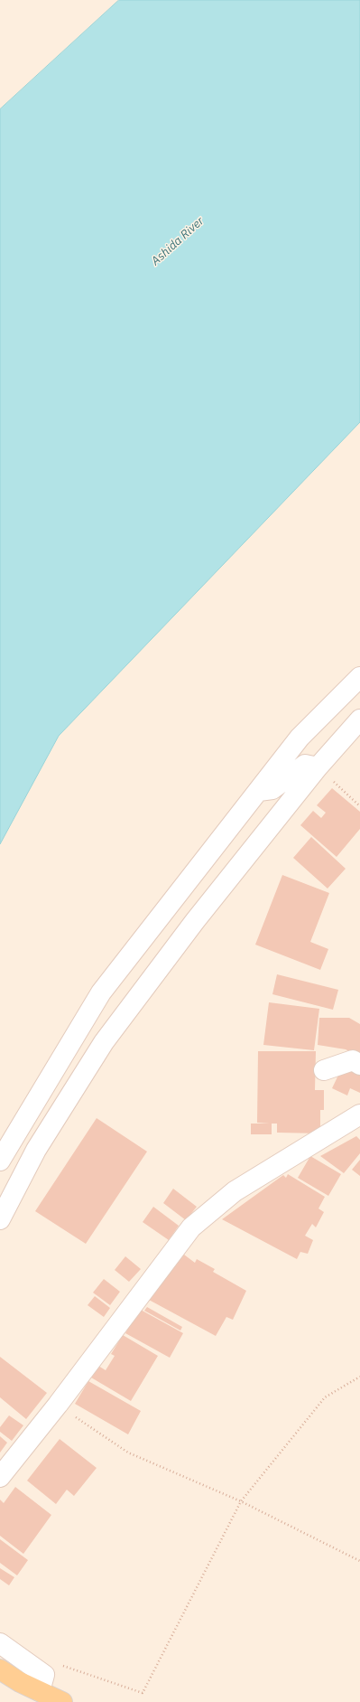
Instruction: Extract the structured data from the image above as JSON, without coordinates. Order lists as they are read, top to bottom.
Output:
{
  "water": ["Ashida River"]
}
